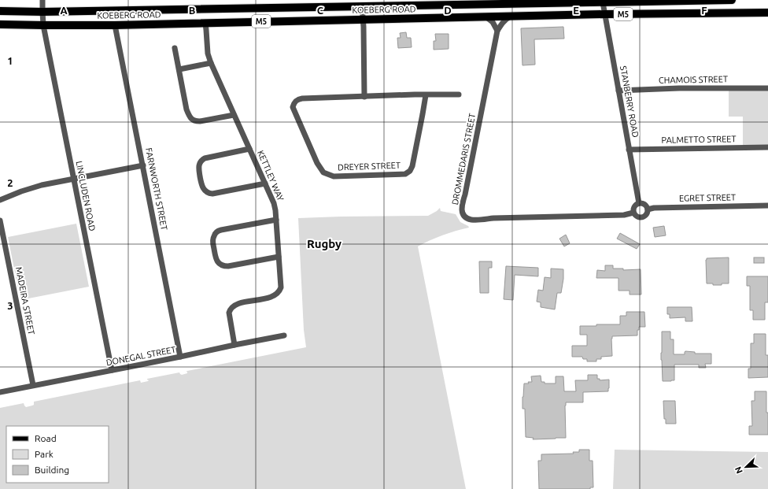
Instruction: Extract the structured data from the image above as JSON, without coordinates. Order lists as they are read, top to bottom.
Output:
{
  "streets": {
    "main road": ["KOEBERG ROAD", "M5"],
    "street": [
      "CHAMOIS STREET",
      "STANBERRY ROAD",
      "PALMETTO STREET",
      "DROMMEDARIS STREET",
      "DREYER STREET",
      "KETTLEY WAY",
      "FARNWORTH STREET",
      "LINCLUDEN ROAD",
      "EGRET STREET",
      "MADEIRA STREET",
      "DONEGAL STREET"
    ]
  },
  "crossings": [
    ["KOEBERG ROAD", "STANBERRY ROAD"],
    ["KOEBERG ROAD", "DROMMEDARIS STREET"],
    ["KOEBERG ROAD", "KETTLEY WAY"],
    ["KOEBERG ROAD", "FARNWORTH STREET"],
    ["KOEBERG ROAD", "LINCLUDEN ROAD"],
    ["CHAMOIS STREET", "STANBERRY ROAD"],
    ["STANBERRY ROAD", "PALMETTO STREET"],
    ["STANBERRY ROAD", "DROMMEDARIS STREET"],
    ["STANBERRY ROAD", "EGRET STREET"],
    ["DROMMEDARIS STREET", "EGRET STREET"],
    ["KETTLEY WAY", "DONEGAL STREET"],
    ["FARNWORTH STREET", "DONEGAL STREET"],
    ["LINCLUDEN ROAD", "DONEGAL STREET"],
    ["MADEIRA STREET", "DONEGAL STREET"]
  ],
  "districts": ["Rugby"],
  "legend": ["Road", "Park", "Building"],
  "north": "bottom left",
  "grid": {
    "columns": [
      "A",
      "B",
      "C",
      "D",
      "E",
      "F"
    ],
    "rows": ["1", "2", "3"]
  }
}
